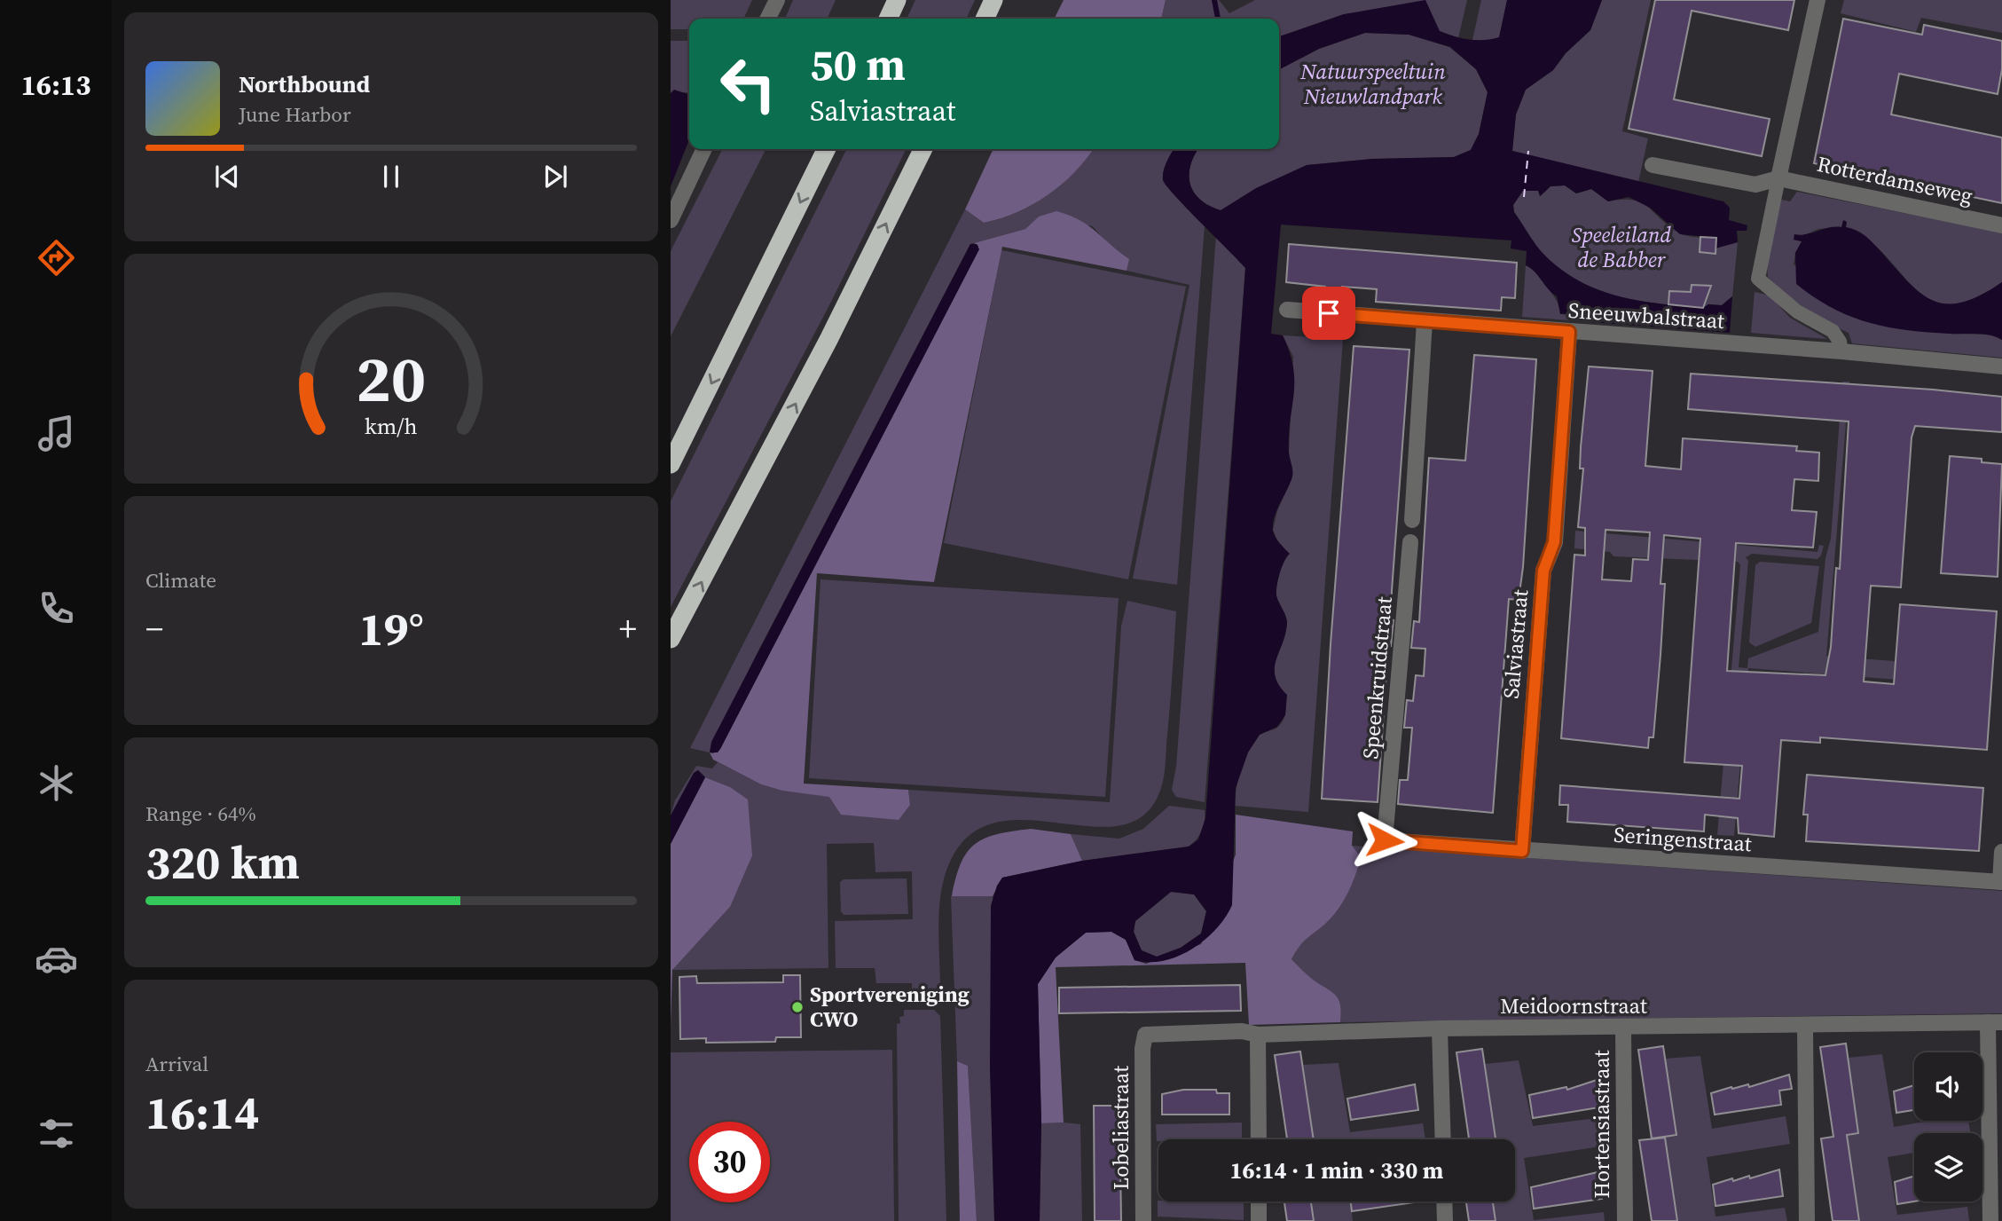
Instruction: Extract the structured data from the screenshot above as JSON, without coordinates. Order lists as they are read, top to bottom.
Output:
{
  "streets": {
    "street": [
      "Rotterdamseweg",
      "Sneeuwbalstraat",
      "Salviastraat",
      "Speenkruidstraat",
      "Seringenstraat",
      "Meidoornstraat",
      "Hortensiastraat",
      "Lobeliastraat"
    ]
  },
  "crossings": [
    ["Sneeuwbalstraat", "Salviastraat"],
    ["Salviastraat", "Seringenstraat"],
    ["Speenkruidstraat", "Seringenstraat"],
    ["Meidoornstraat", "Hortensiastraat"],
    ["Meidoornstraat", "Lobeliastraat"]
  ],
  "parks": ["Natuurspeeltuin Nieuwlandpark", "Speeleiland de Babber"],
  "places": ["Sportvereniging CWO"],
  "page": {
    "tabs": "16:13",
    "turn": ["50 m", "Salviastraat"],
    "song": ["Northbound", "June Harbor"],
    "tile": [
      "Climate",
      ["Range · 64%", "320 km"],
      ["Arrival", "16:14"]
    ],
    "heat": ["−", "19°", "+"],
    "limit": "30",
    "trip": "16:14 · 1 min · 330 m",
    "gauge": ["20", "km/h"]
  }
}
